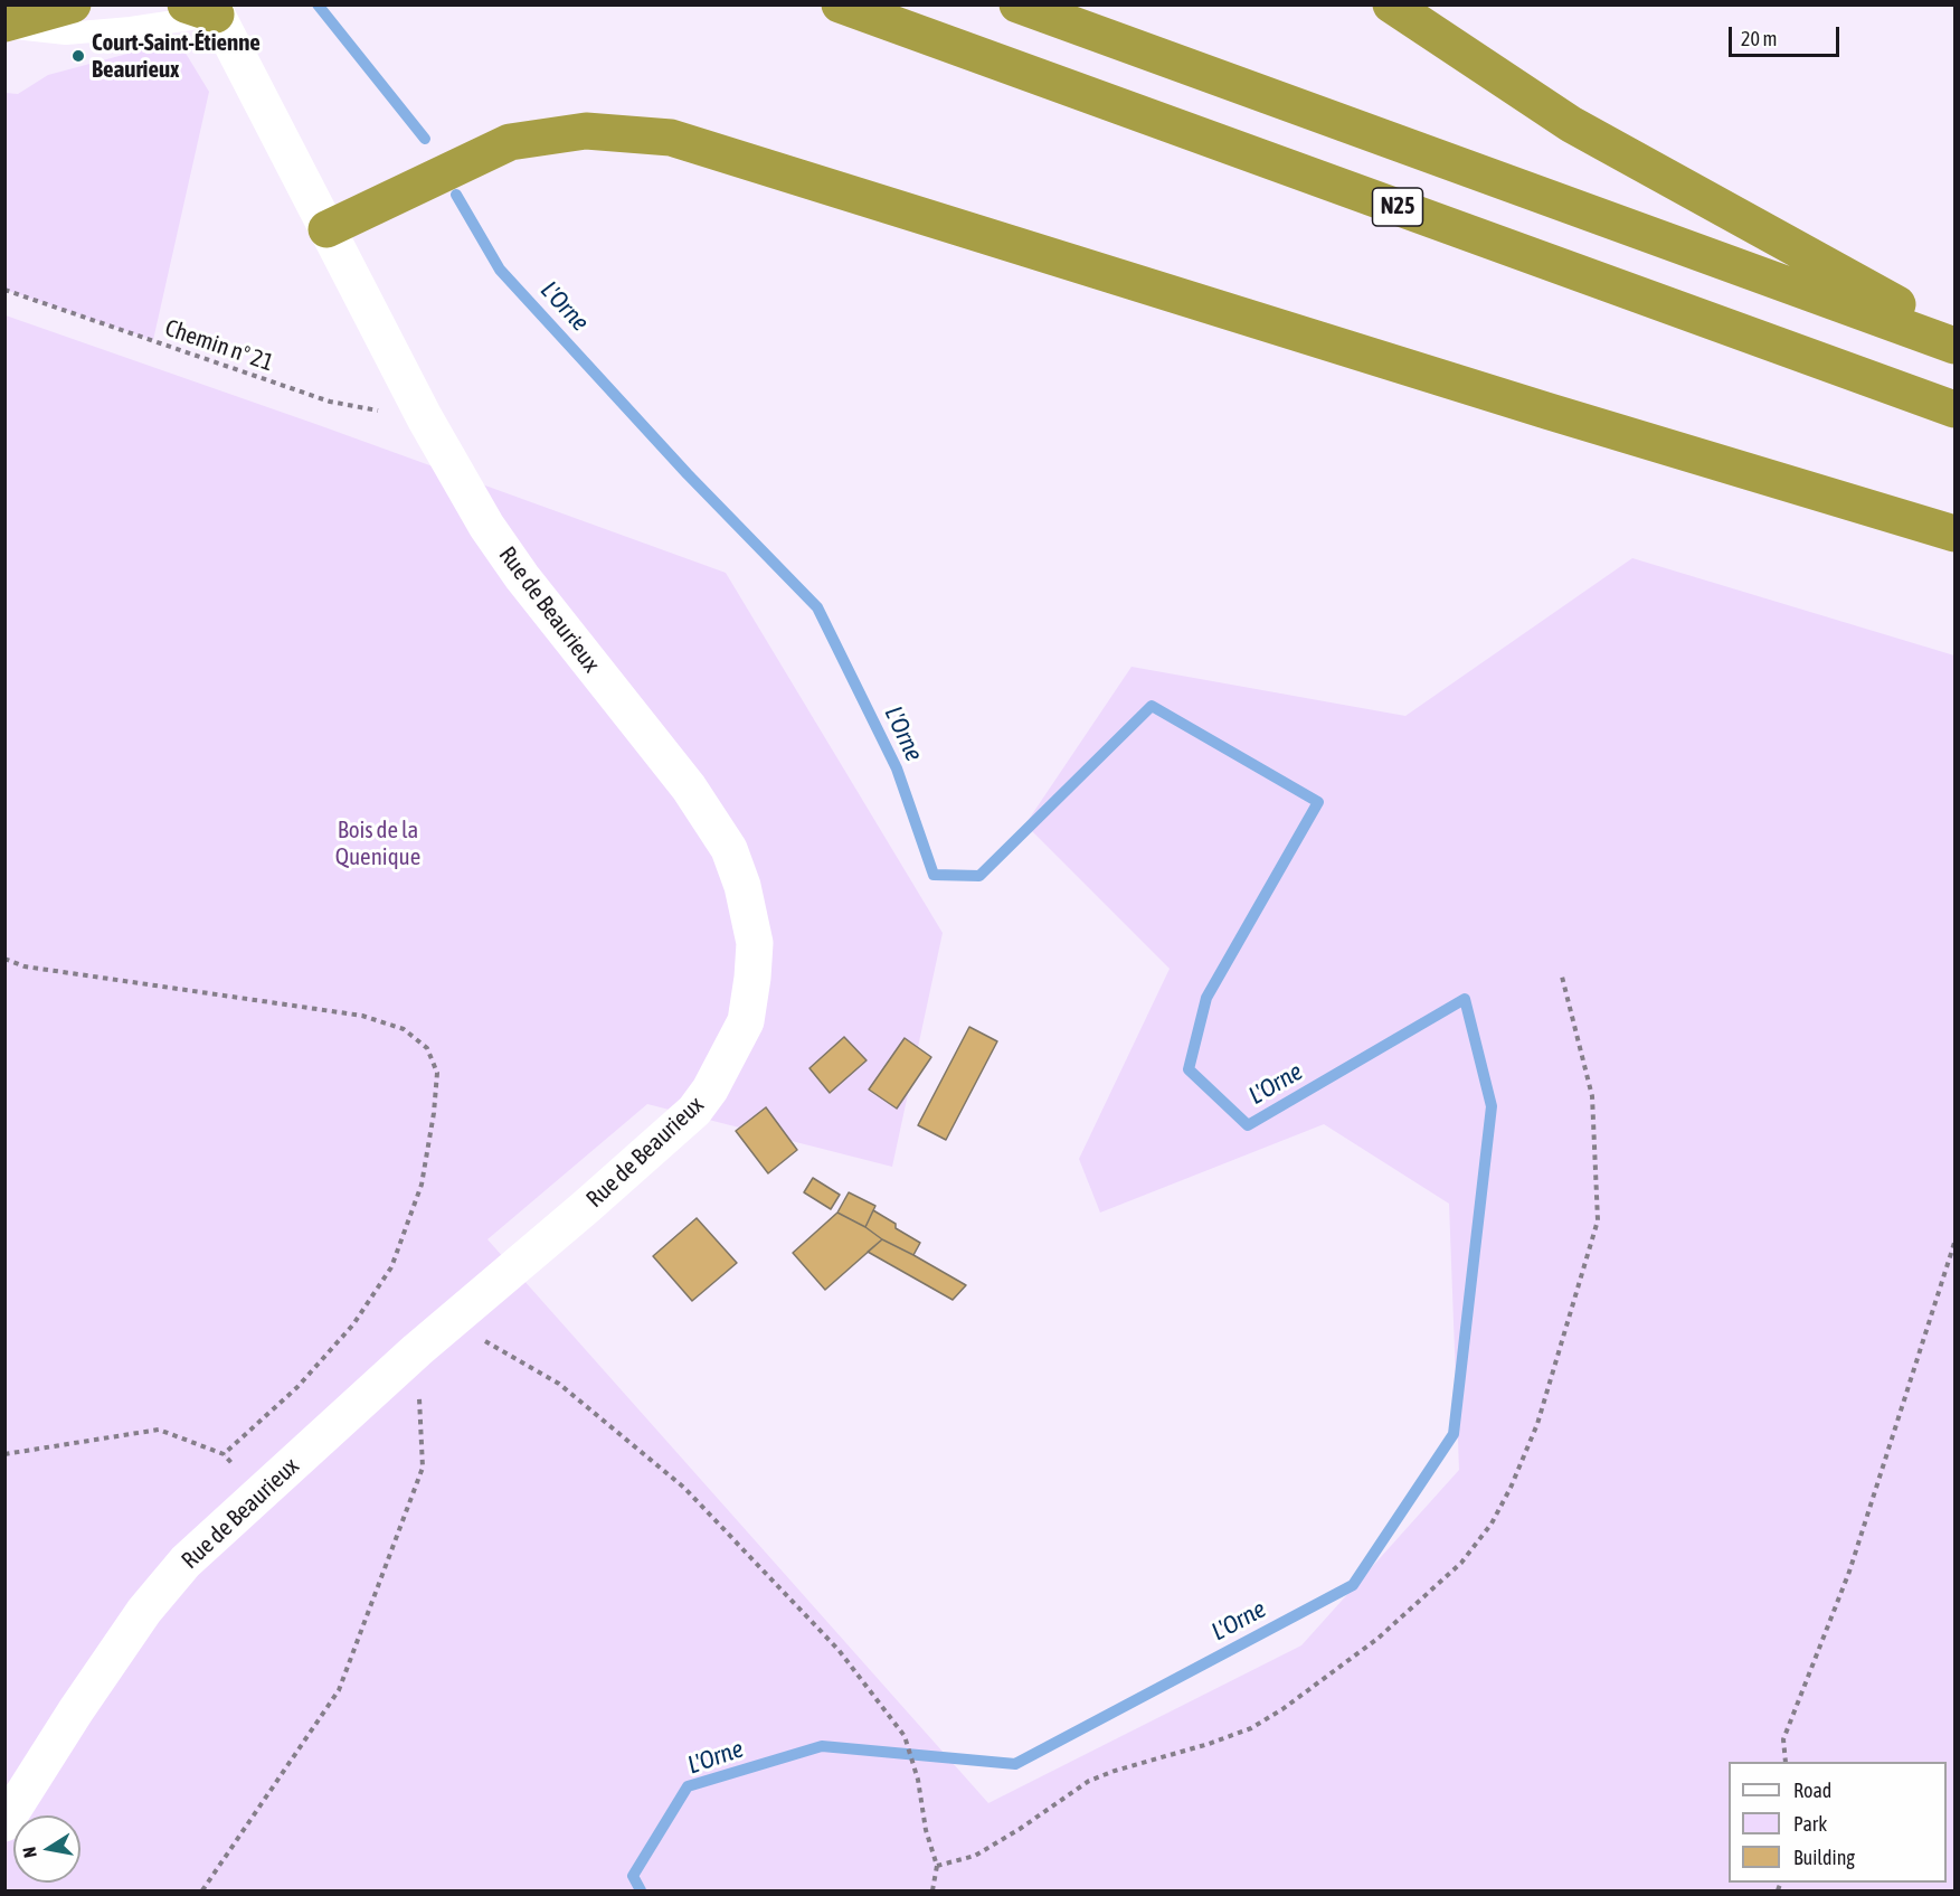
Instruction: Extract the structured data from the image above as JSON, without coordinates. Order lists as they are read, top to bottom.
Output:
{
  "streets": {
    "highway": ["N25"],
    "street": ["Rue de Beaurieux"],
    "path": ["Chemin n° 21"]
  },
  "crossings": [
    ["Chemin n° 21", "Rue de Beaurieux"]
  ],
  "water": ["L'Orne"],
  "parks": ["Bois de la Quenique"],
  "places": ["Court-Saint-Étienne Beaurieux"],
  "legend": ["Road", "Park", "Building"],
  "scale_bar": "20 m",
  "north": "left"
}
